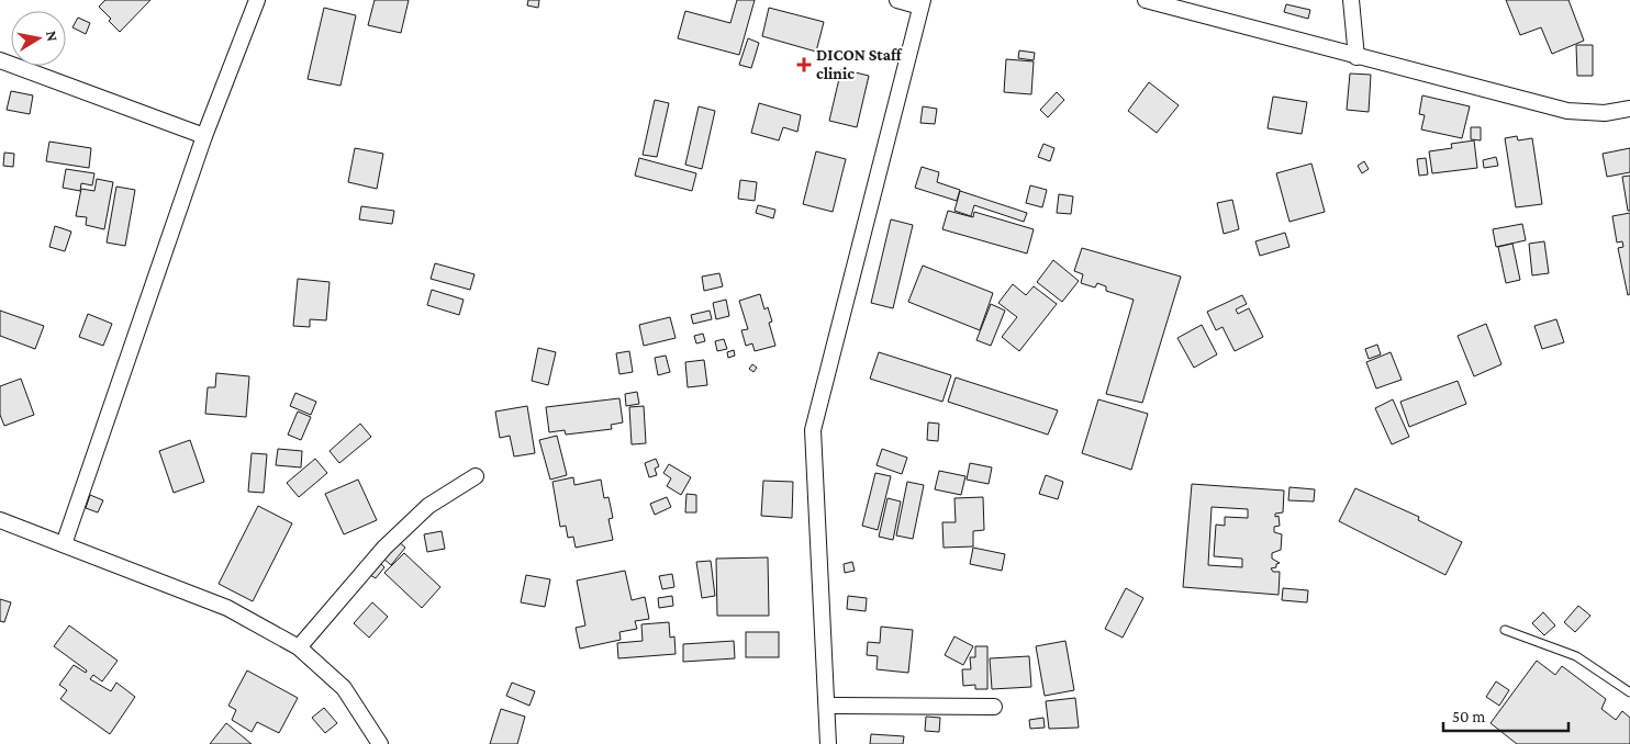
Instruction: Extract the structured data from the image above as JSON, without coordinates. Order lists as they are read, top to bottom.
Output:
{
  "places": {
    "health": ["DICON Staff clinic"]
  },
  "scale_bar": "50 m",
  "north": "right"
}
